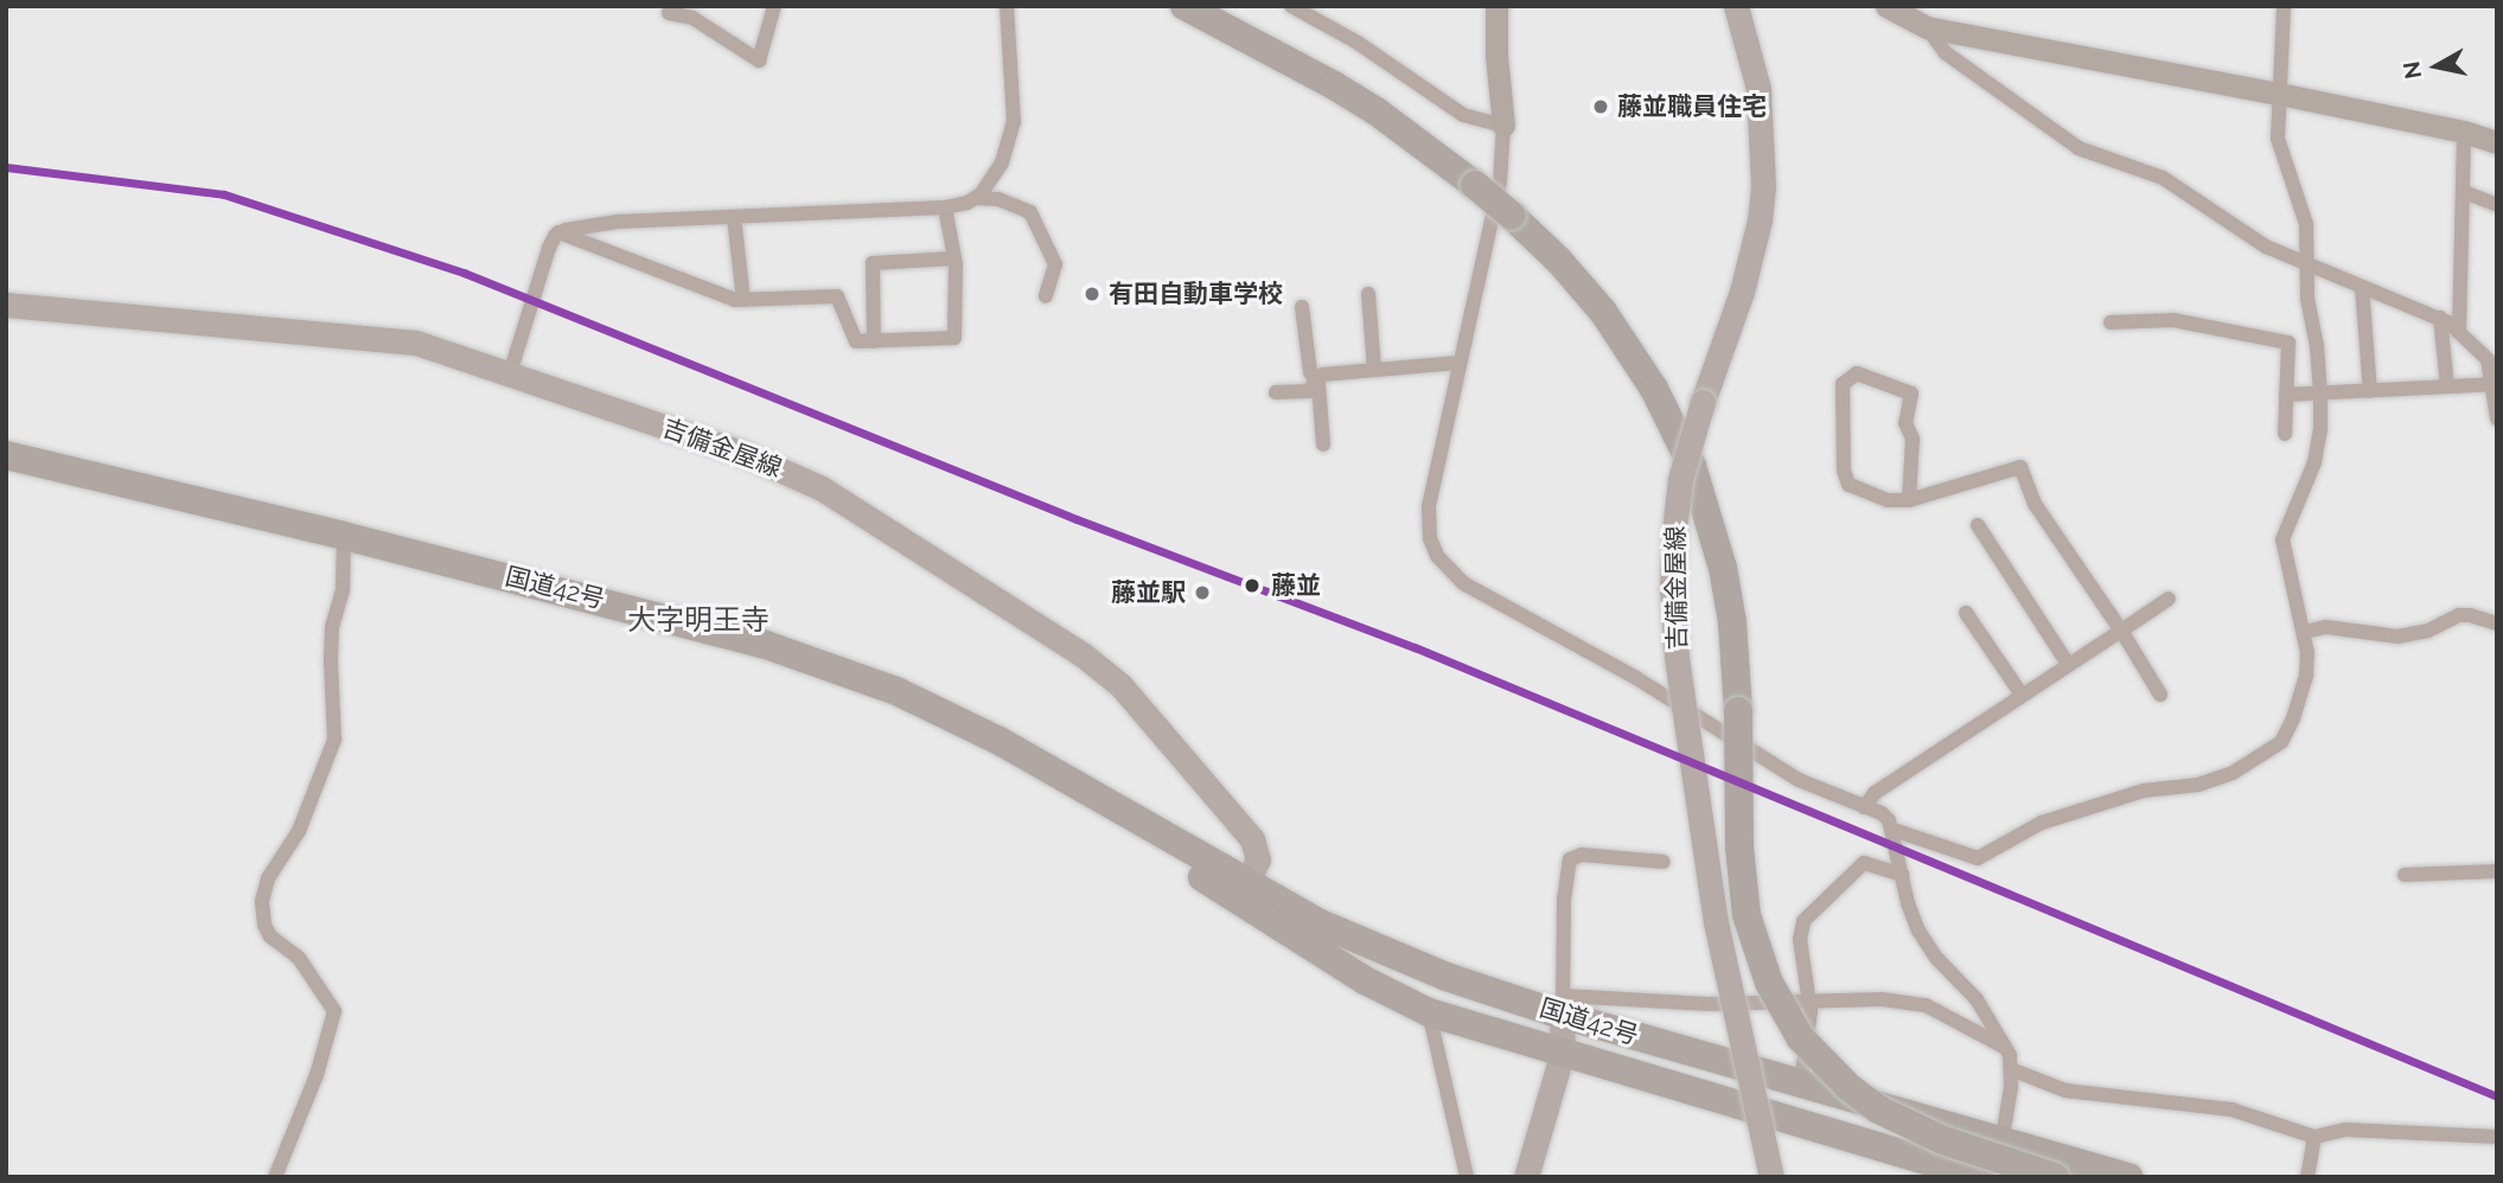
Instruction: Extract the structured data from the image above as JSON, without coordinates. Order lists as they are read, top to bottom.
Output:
{
  "streets": {
    "highway": ["国道42号"],
    "main road": ["吉備金屋線"]
  },
  "crossings": [
    ["吉備金屋線", "国道42号"]
  ],
  "districts": ["大字明王寺"],
  "places": [
    "藤並職員住宅",
    "有田自動車学校",
    "藤並",
    "藤並駅"
  ],
  "north": "left"
}
